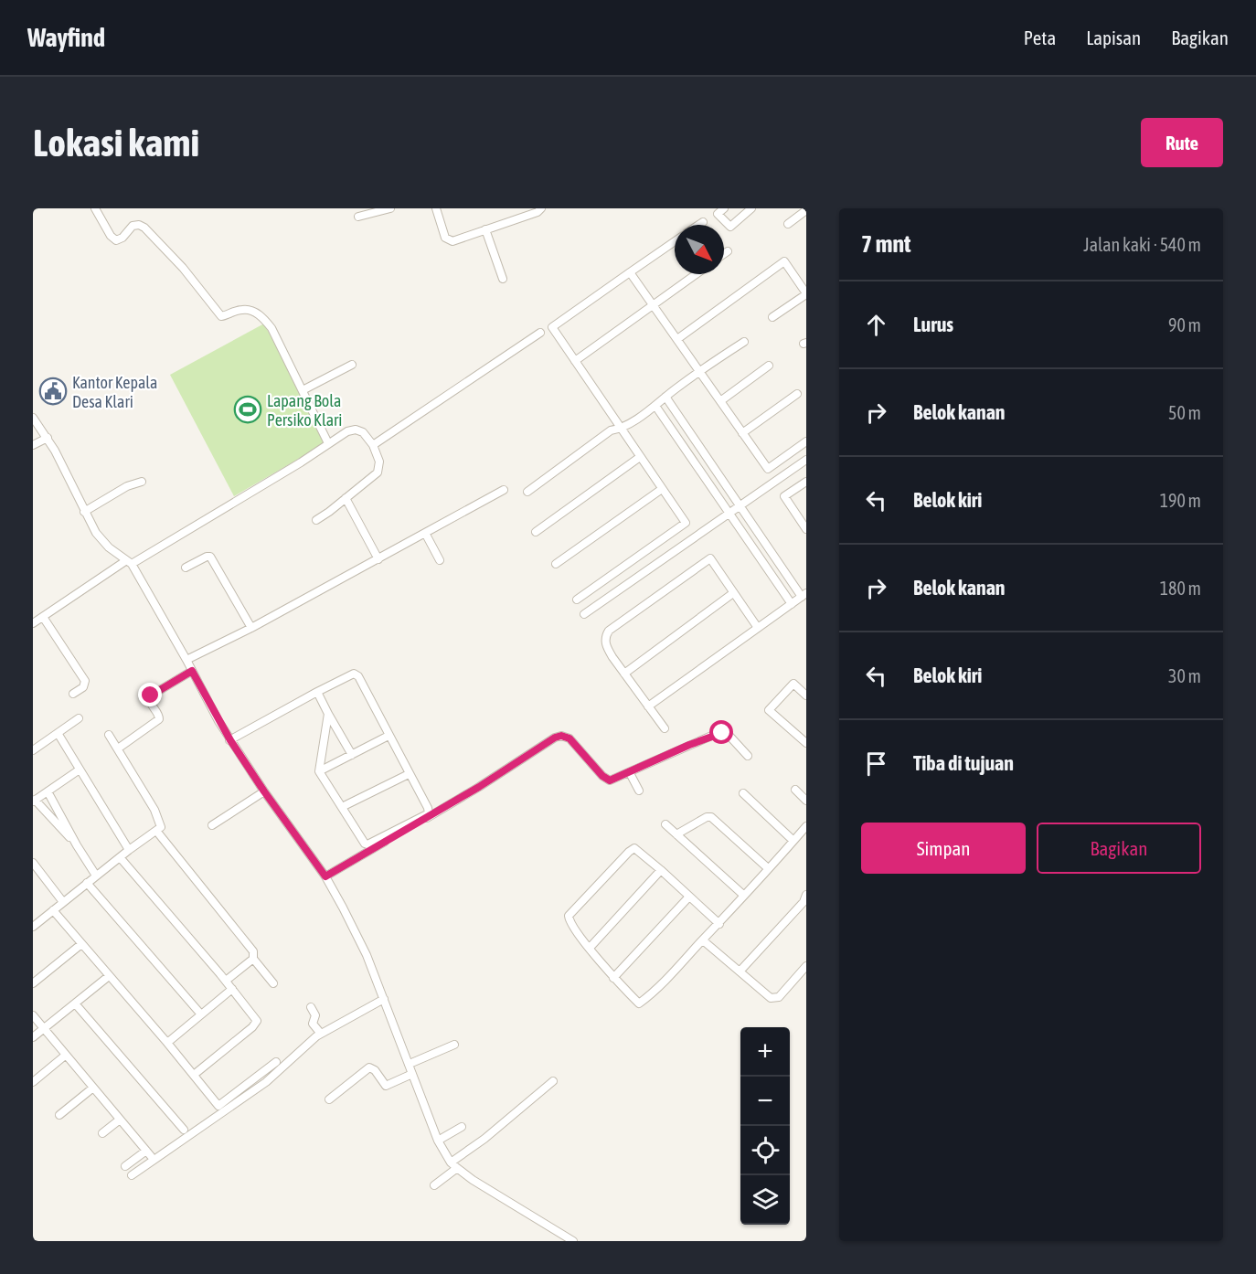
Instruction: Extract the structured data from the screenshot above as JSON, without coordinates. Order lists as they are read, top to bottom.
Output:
{
  "places": {
    "public building": ["Kantor Kepala Desa Klari"],
    "sports": ["Lapang Bola Persiko Klari"]
  },
  "north": "bottom right",
  "page": {
    "header": "Wayfind",
    "nav": ["Peta", "Lapisan", "Bagikan"],
    "buttons": [
      "Rute",
      ["Simpan", "Bagikan"]
    ],
    "title": "Lokasi kami",
    "heading": ["7 mnt", "Jalan kaki · 540 m"],
    "list": [
      ["Lurus", "90 m"],
      ["Belok kanan", "50 m"],
      ["Belok kiri", "190 m"],
      ["Belok kanan", "180 m"],
      ["Belok kiri", "30 m"],
      "Tiba di tujuan"
    ],
    "map_buttons": ["+", "−"]
  }
}
